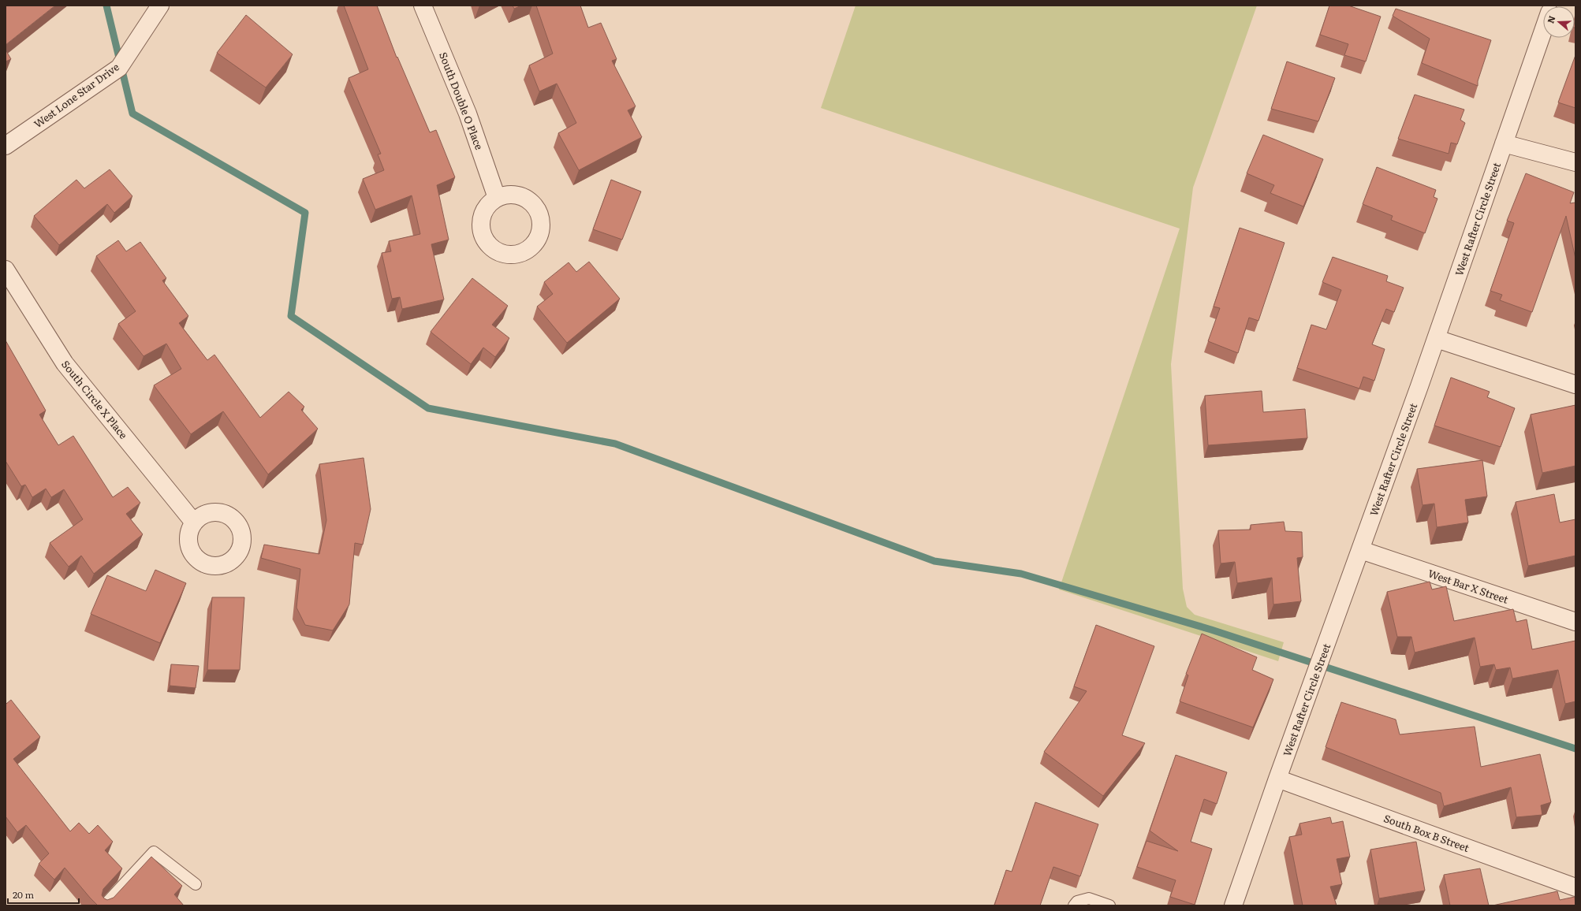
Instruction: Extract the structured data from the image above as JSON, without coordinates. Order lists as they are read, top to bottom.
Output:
{
  "streets": {
    "street": [
      "West Lone Star Drive",
      "South Double O Place",
      "West Rafter Circle Street",
      "South Circle X Place",
      "West Bar X Street",
      "South Box B Street"
    ]
  },
  "crossings": [
    ["West Rafter Circle Street", "West Bar X Street"],
    ["West Rafter Circle Street", "South Box B Street"]
  ],
  "scale_bar": "20 m",
  "north": "left"
}
